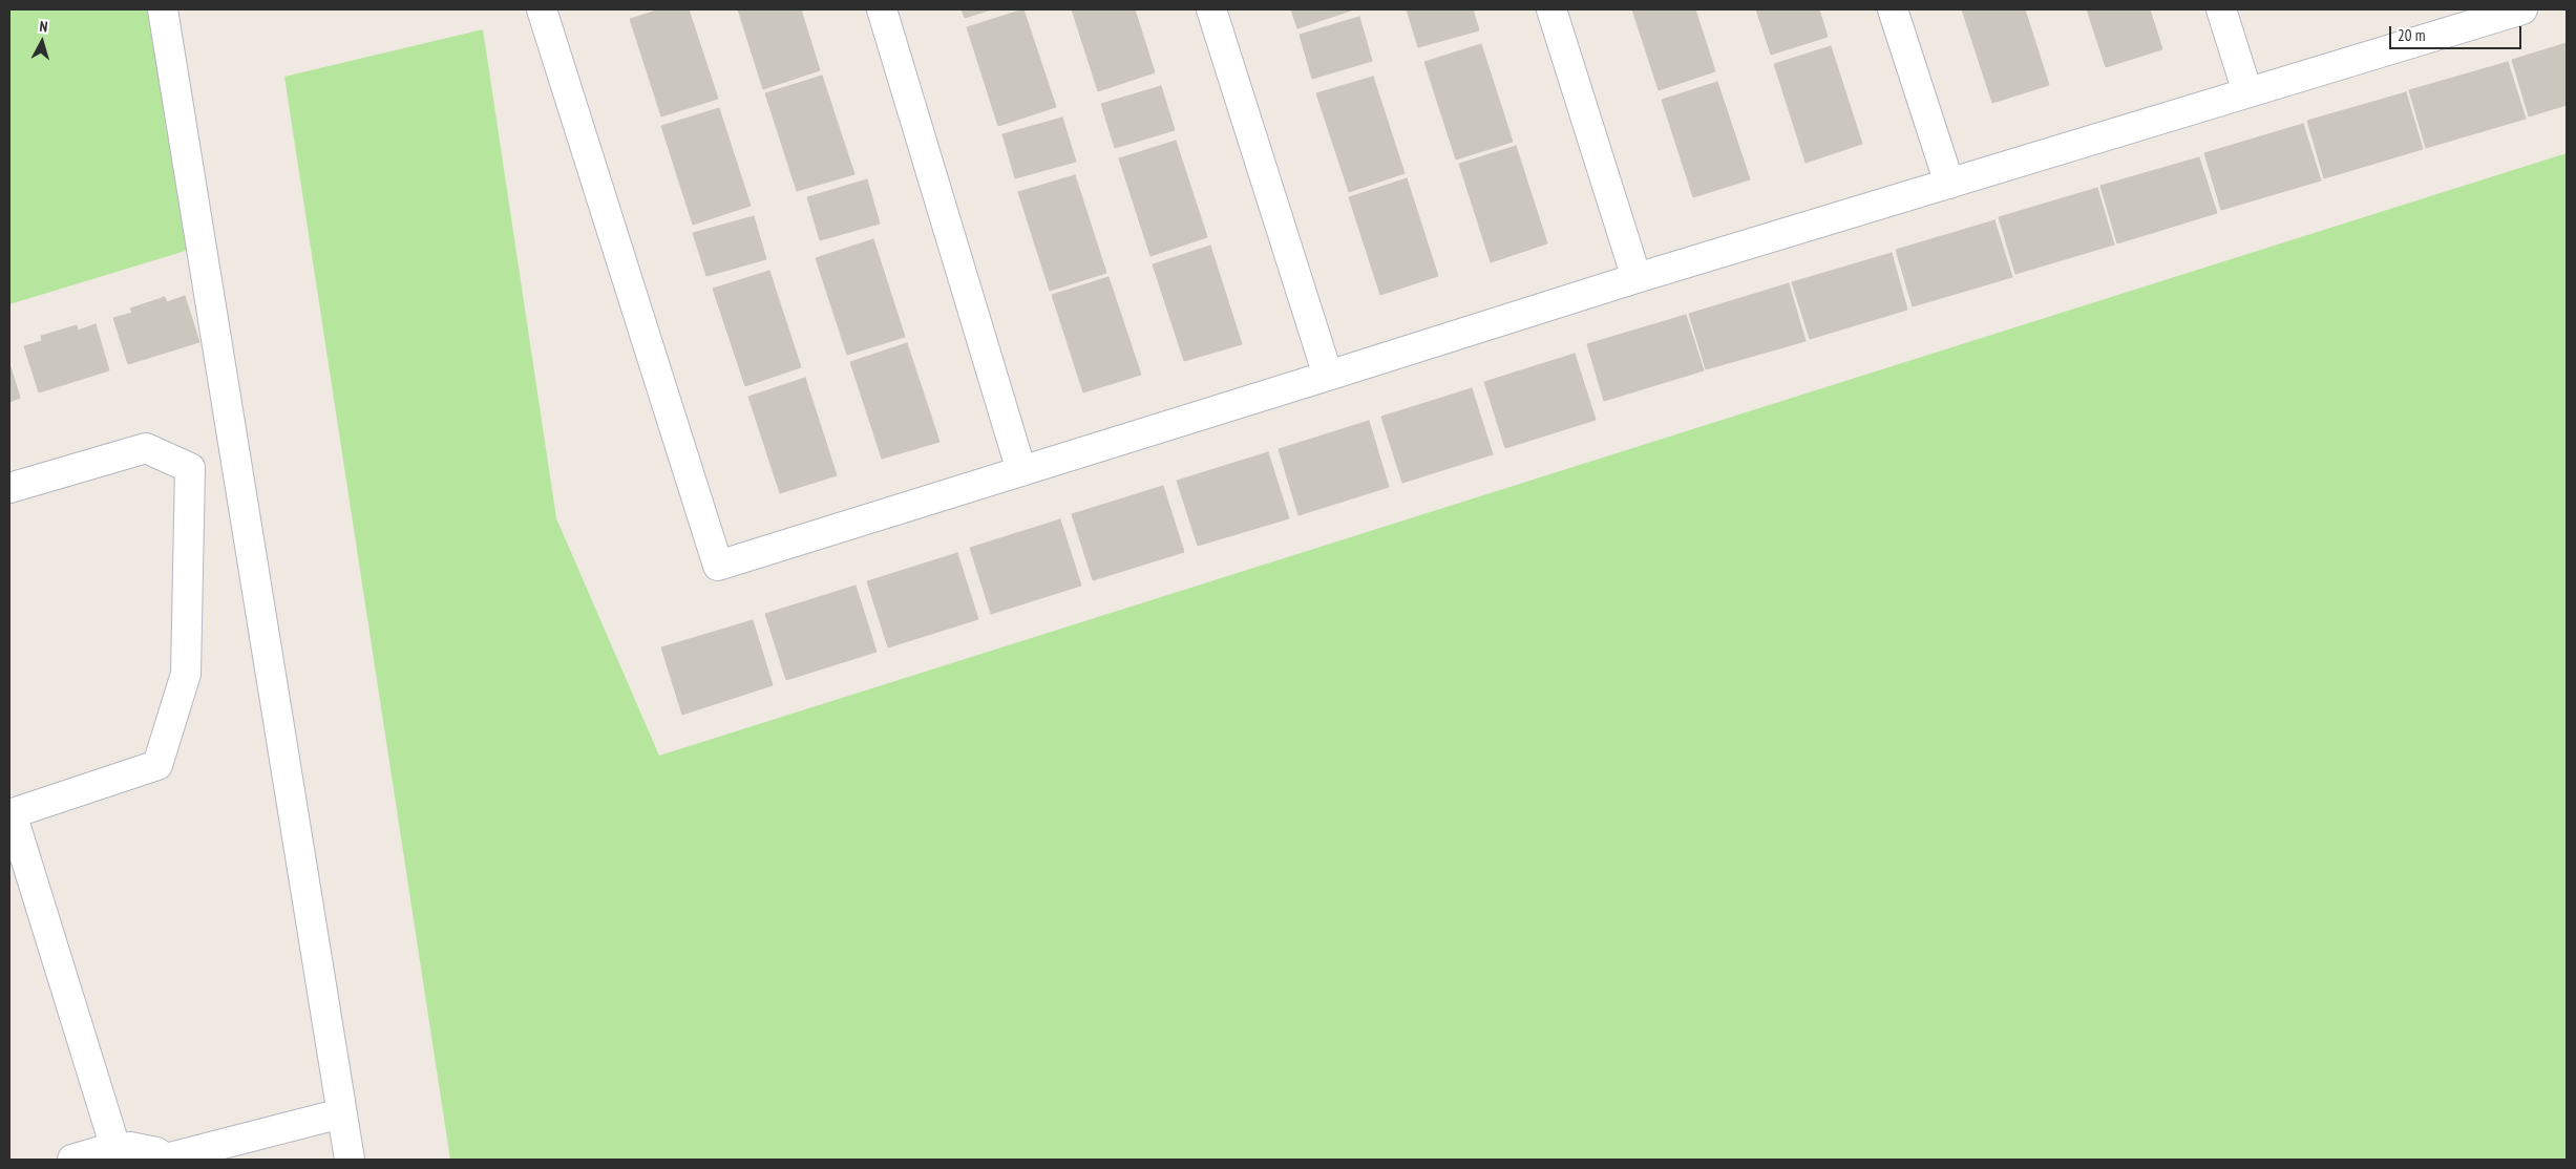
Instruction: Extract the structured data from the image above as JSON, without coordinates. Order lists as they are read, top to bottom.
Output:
{
  "scale_bar": "20 m",
  "north": "top"
}
